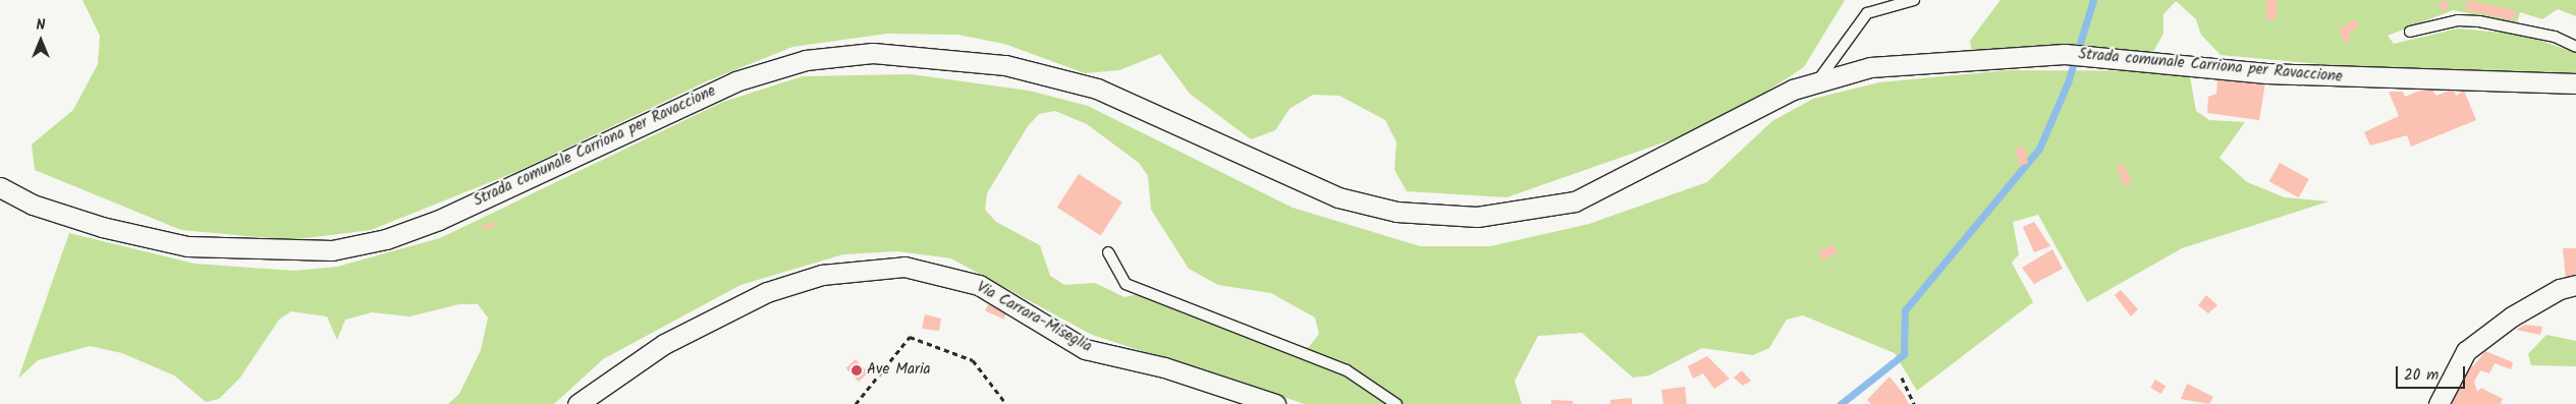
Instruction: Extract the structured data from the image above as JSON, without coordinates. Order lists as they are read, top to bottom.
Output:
{
  "streets": {
    "street": ["Strada comunale Carriona per Ravaccione", "Via Carrara-Miseglia"]
  },
  "places": ["Ave Maria"],
  "scale_bar": "20 m",
  "north": "top"
}
